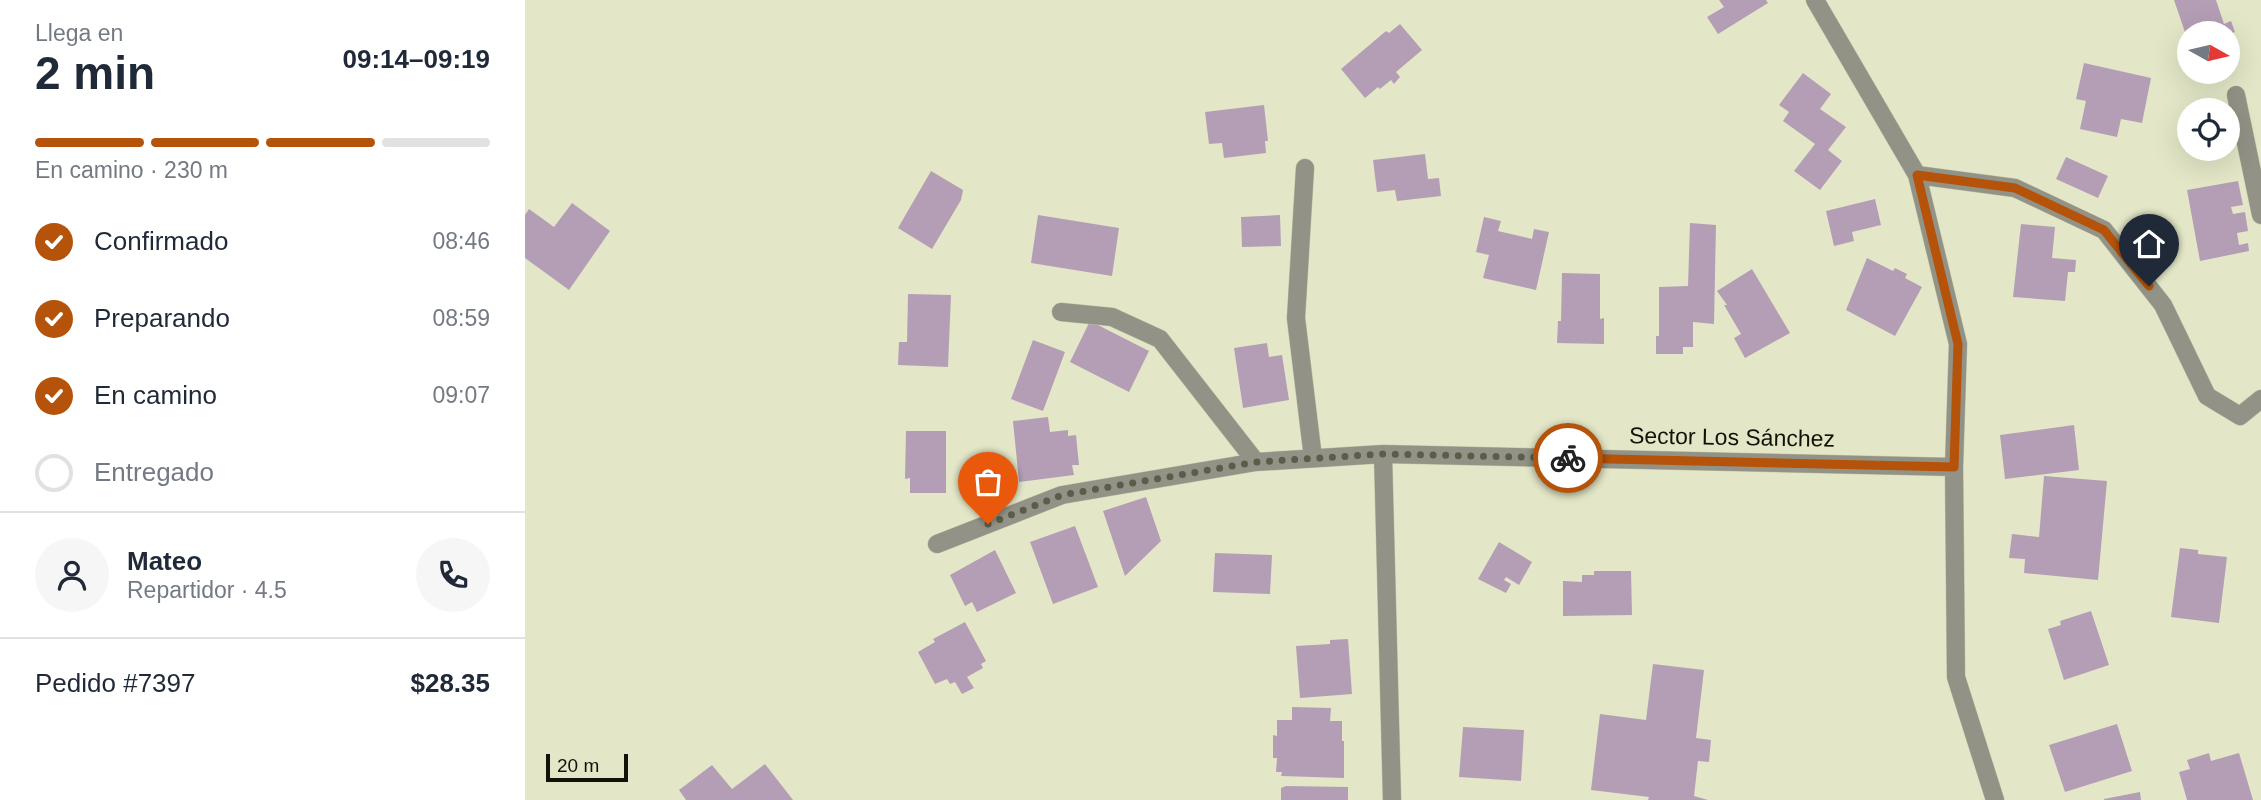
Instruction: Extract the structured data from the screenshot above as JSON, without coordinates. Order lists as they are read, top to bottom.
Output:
{
  "streets": {
    "street": ["Sector Los Sánchez"]
  },
  "scale_bar": "20 m",
  "north": "right",
  "page": {
    "heading": ["2 min", "Llega en", "09:14–09:19"],
    "panel": [
      "Mateo",
      "Repartidor · 4.5",
      "Pedido #7397",
      "$28.35"
    ],
    "bar": "En camino · 230 m",
    "list": [
      ["Confirmado", "08:46"],
      ["Preparando", "08:59"],
      ["En camino", "09:07"],
      "Entregado"
    ],
    "scale": "20 m"
  }
}
